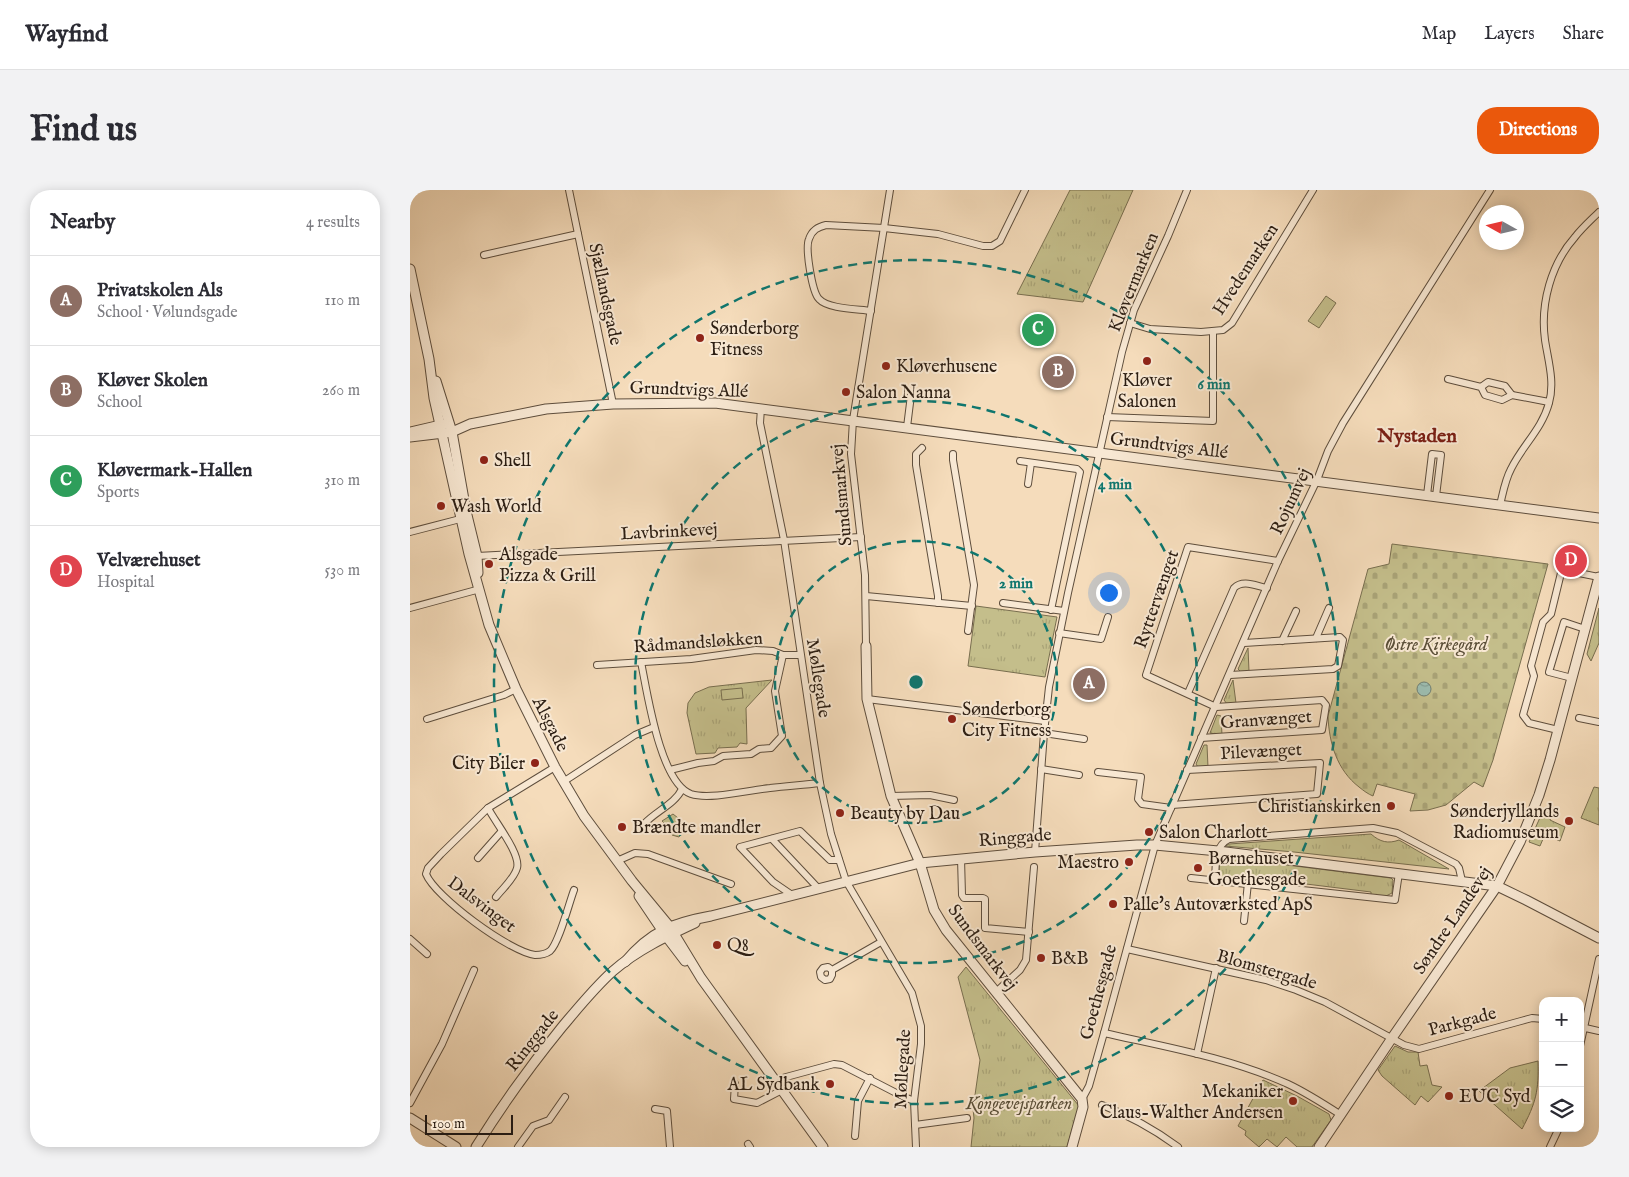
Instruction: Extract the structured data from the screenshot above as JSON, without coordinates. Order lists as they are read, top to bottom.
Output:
{
  "streets": {
    "street": [
      "Hvedemarken",
      "Kløvermarken",
      "Sjællandsgade",
      "Grundtvigs Allé",
      "Sundsmarkvej",
      "Rojumvej",
      "Lavbrinkevej",
      "Ryttervænget",
      "Rådmandsløkken",
      "Møllegade",
      "Granvænget",
      "Alsgade",
      "Pilevænget",
      "Ringgade",
      "Dalsvinget",
      "Søndre Landevej",
      "Blomstergade",
      "Goethesgade",
      "Parkgade"
    ]
  },
  "crossings": [
    ["Hvedemarken", "Kløvermarken"],
    ["Kløvermarken", "Grundtvigs Allé"],
    ["Kløvermarken", "Ringgade"],
    ["Sjællandsgade", "Grundtvigs Allé"],
    ["Grundtvigs Allé", "Sundsmarkvej"],
    ["Grundtvigs Allé", "Rojumvej"],
    ["Grundtvigs Allé", "Møllegade"],
    ["Grundtvigs Allé", "Alsgade"],
    ["Sundsmarkvej", "Lavbrinkevej"],
    ["Sundsmarkvej", "Ringgade"],
    ["Sundsmarkvej", "Goethesgade"],
    ["Rojumvej", "Ryttervænget"],
    ["Rojumvej", "Granvænget"],
    ["Rojumvej", "Pilevænget"],
    ["Rojumvej", "Ringgade"],
    ["Rojumvej", "Goethesgade"],
    ["Lavbrinkevej", "Møllegade"],
    ["Lavbrinkevej", "Alsgade"],
    ["Ryttervænget", "Granvænget"],
    ["Rådmandsløkken", "Møllegade"],
    ["Møllegade", "Ringgade"],
    ["Alsgade", "Ringgade"],
    ["Alsgade", "Dalsvinget"],
    ["Ringgade", "Søndre Landevej"],
    ["Ringgade", "Goethesgade"],
    ["Søndre Landevej", "Blomstergade"],
    ["Søndre Landevej", "Parkgade"],
    ["Blomstergade", "Goethesgade"],
    ["Blomstergade", "Parkgade"]
  ],
  "districts": ["Nystaden"],
  "parks": ["Østre Kirkegård", "Kongevejsparken"],
  "places": [
    "Sønderborg Fitness",
    "Kløver Salonen",
    "Kløverhusene",
    "Salon Nanna",
    "Shell",
    "Wash World",
    "Alsgade Pizza & Grill",
    "Sønderborg City Fitness",
    "City Biler",
    "Christianskirken",
    "Beauty by Dau",
    "Sønderjyllands Radiomuseum",
    "Brændte mandler",
    "Salon Charlott",
    "Maestro",
    "Børnehuset Goethesgade",
    "Palle's Autoværksted ApS",
    "Q8",
    "B&B",
    "AL Sydbank",
    "EUC Syd",
    "Mekaniker Claus-Walther Andersen"
  ],
  "scale_bar": "100 m",
  "north": "left",
  "page": {
    "header": "Wayfind",
    "nav": ["Map", "Layers", "Share"],
    "buttons": "Directions",
    "title": "Find us",
    "heading": ["Nearby", "4 results"],
    "list": [
      {
        "mark": "A",
        "name": "Privatskolen Als",
        "note": "School · Vølundsgade",
        "value": "110 m"
      },
      {
        "mark": "B",
        "name": "Kløver Skolen",
        "note": "School",
        "value": "260 m"
      },
      {
        "mark": "C",
        "name": "Kløvermark-Hallen",
        "note": "Sports",
        "value": "310 m"
      },
      {
        "mark": "D",
        "name": "Velværehuset",
        "note": "Hospital",
        "value": "530 m"
      }
    ],
    "pins": [
      "C",
      "B",
      "D",
      "A"
    ],
    "map_buttons": ["+", "−"],
    "scale": "100 m"
  },
  "rings": ["6 min", "4 min", "2 min"]
}
